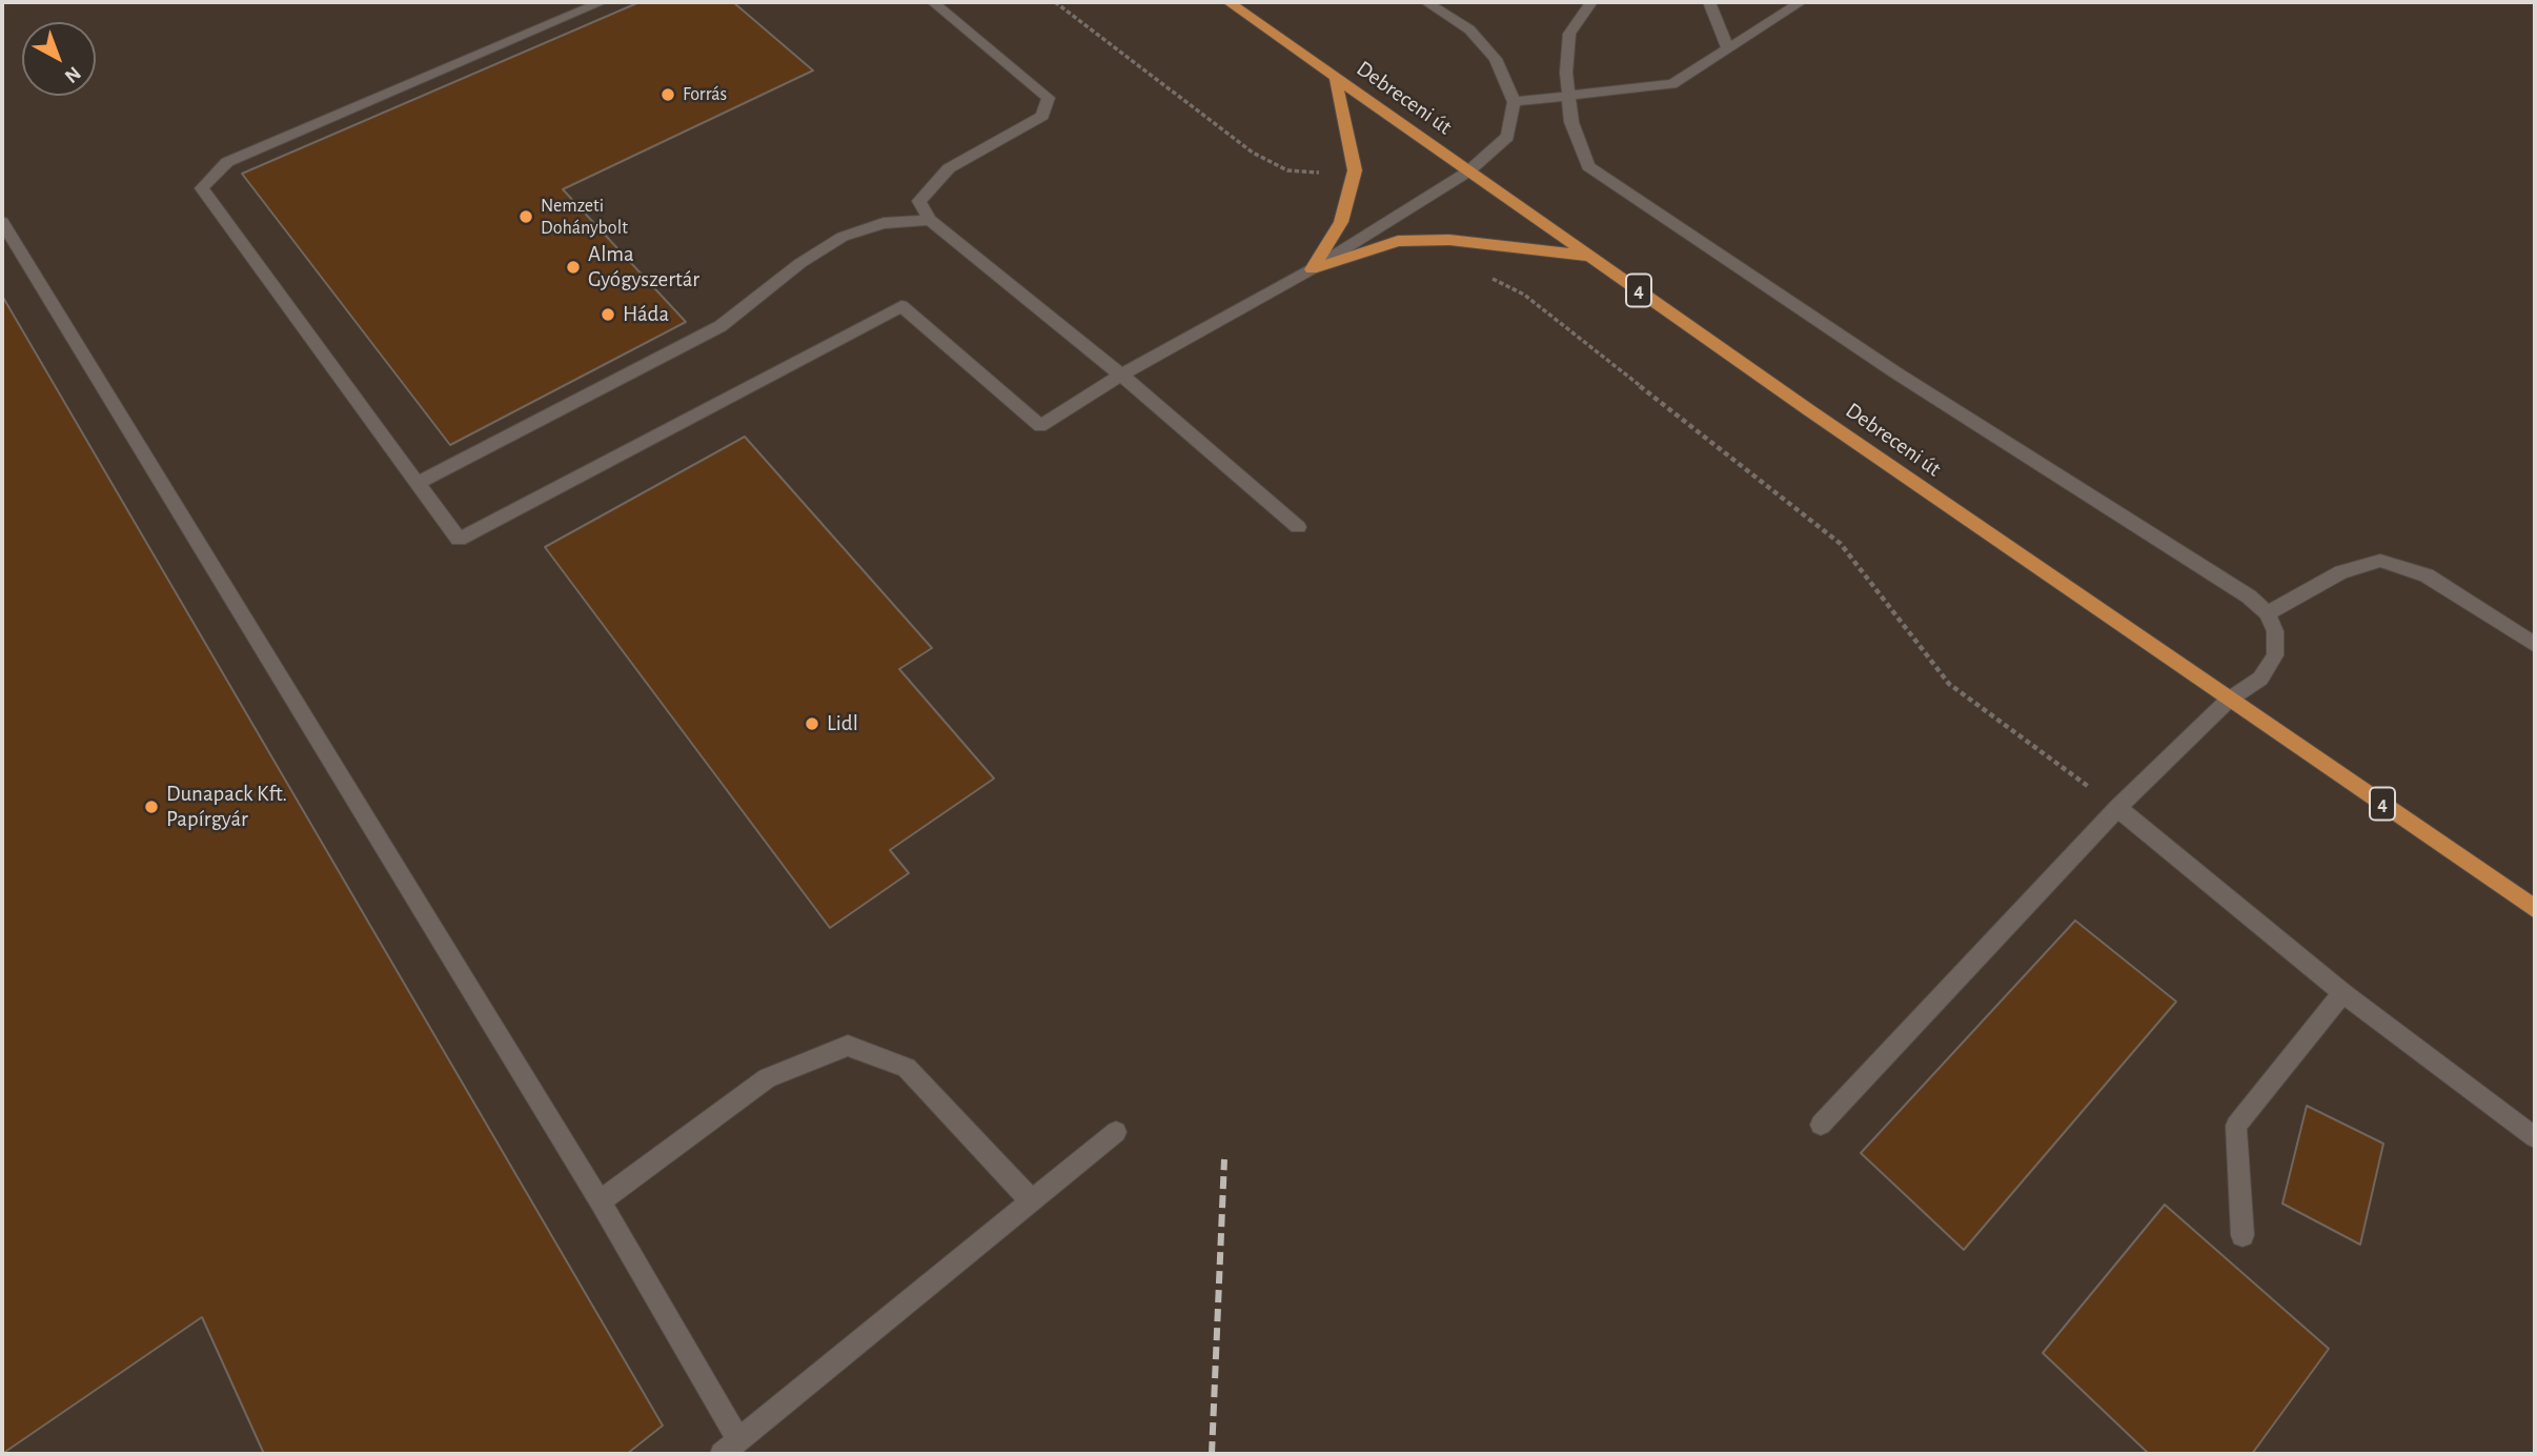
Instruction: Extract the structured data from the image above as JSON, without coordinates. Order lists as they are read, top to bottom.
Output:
{
  "streets": {
    "main road": ["Debreceni út", "4"]
  },
  "places": [
    "Forrás",
    "Nemzeti Dohánybolt",
    "Alma Gyógyszertár",
    "Háda",
    "Lidl",
    "Dunapack Kft. Papírgyár"
  ],
  "north": "bottom right"
}
